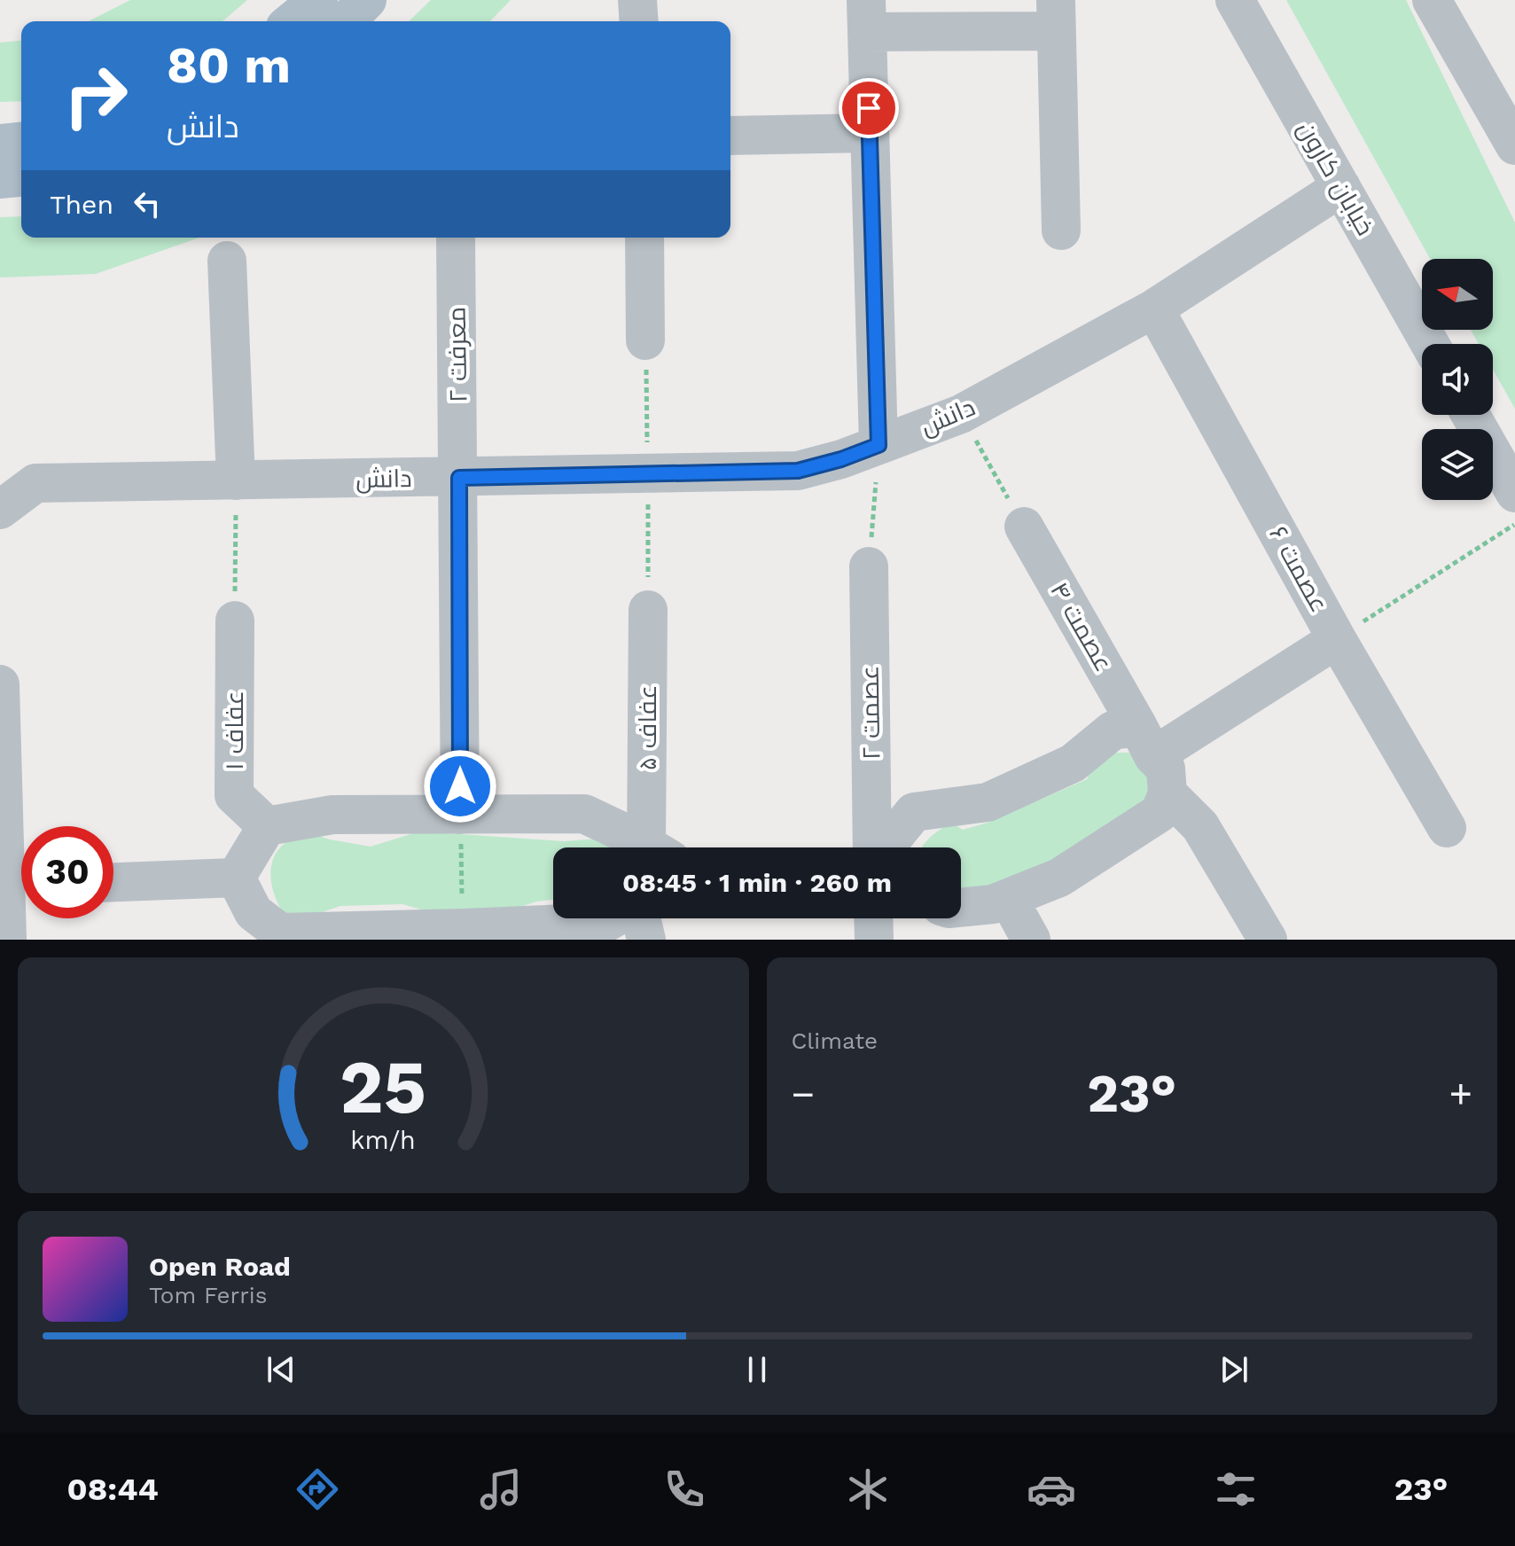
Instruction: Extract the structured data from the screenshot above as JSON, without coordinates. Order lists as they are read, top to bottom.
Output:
{
  "streets": {
    "street": [
      "خیابان کارون",
      "معرفت ۲",
      "دانش",
      "عصمت ۶",
      "عصمت ۴",
      "عصمت ۲",
      "عفاف ۵",
      "عفاف ۱"
    ]
  },
  "crossings": [
    ["خیابان کارون", "دانش"],
    ["معرفت ۲", "دانش"],
    ["دانش", "عصمت ۶"]
  ],
  "north": "left",
  "page": {
    "turn": ["80 m", "دانش"],
    "then": "Then",
    "limit": "30",
    "trip": "08:45 · 1 min · 260 m",
    "tile": "Climate",
    "heat": ["−", "23°", "+"],
    "song": ["Open Road", "Tom Ferris"],
    "tabs": ["08:44", "23°"],
    "gauge": ["25", "km/h"]
  }
}
